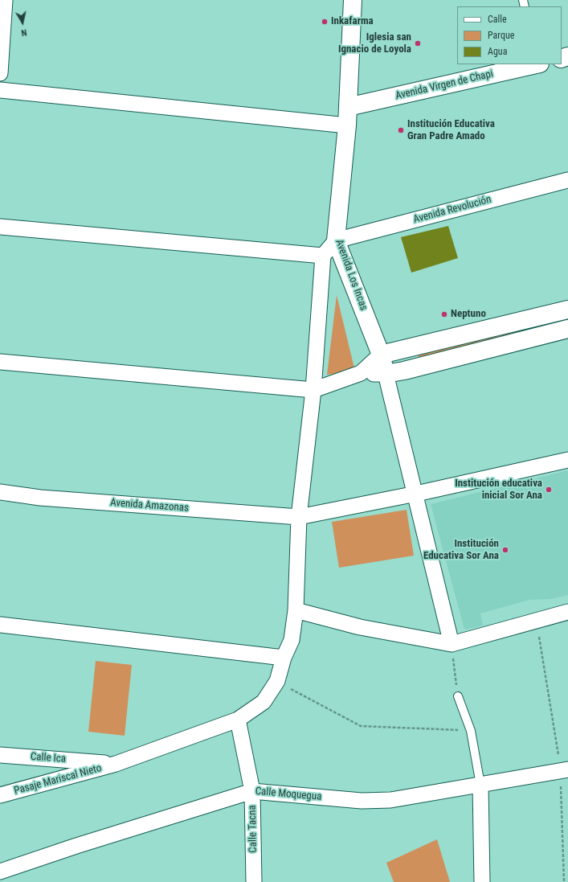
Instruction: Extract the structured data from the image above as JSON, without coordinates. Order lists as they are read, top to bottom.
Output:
{
  "streets": {
    "main road": ["Avenida Virgen de Chapi", "Avenida Los Incas"],
    "street": [
      "Avenida Revolución",
      "Avenida Amazonas",
      "Calle Ica",
      "Pasaje Mariscal Nieto",
      "Calle Moquegua",
      "Calle Tacna"
    ]
  },
  "crossings": [
    ["Avenida Virgen de Chapi", "Avenida Los Incas"],
    ["Avenida Revolución", "Avenida Los Incas"],
    ["Avenida Amazonas", "Pasaje Mariscal Nieto"],
    ["Calle Ica", "Pasaje Mariscal Nieto"],
    ["Pasaje Mariscal Nieto", "Calle Tacna"],
    ["Calle Moquegua", "Calle Tacna"]
  ],
  "places": [
    "Inkafarma",
    "Iglesia san Ignacio de Loyola",
    "Institución Educativa Gran Padre Amado",
    "Neptuno",
    "Institución educativa inicial Sor Ana",
    "Institución Educativa Sor Ana"
  ],
  "legend": ["Calle", "Parque", "Agua"],
  "north": "bottom"
}
